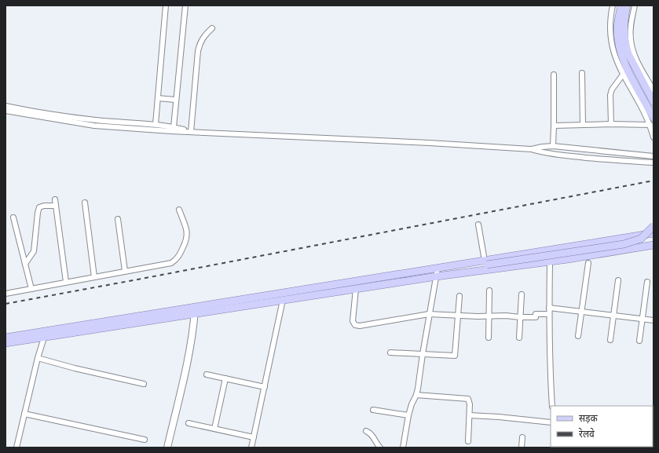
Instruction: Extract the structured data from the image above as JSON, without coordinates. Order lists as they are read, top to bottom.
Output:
{
  "legend": ["सड़क", "रेलवे"]
}
